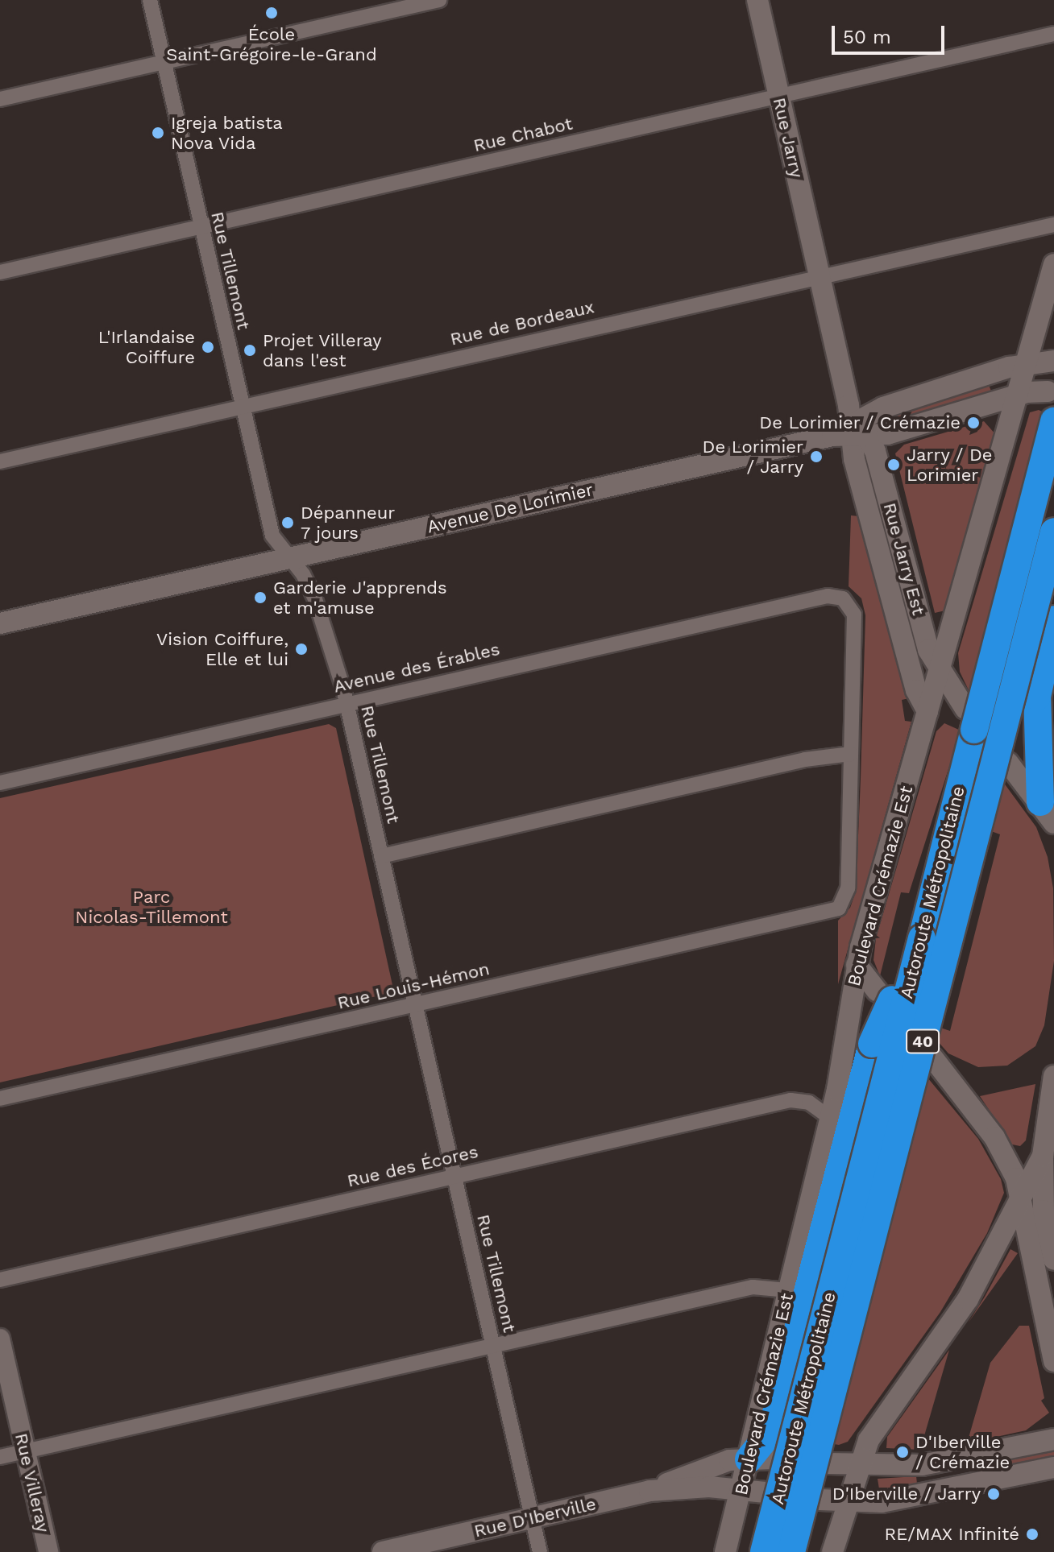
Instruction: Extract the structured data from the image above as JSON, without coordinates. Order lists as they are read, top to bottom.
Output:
{
  "streets": {
    "highway": ["Autoroute Métropolitaine", "40"],
    "main road": [
      "Rue Jarry",
      "Avenue De Lorimier",
      "Rue Jarry Est",
      "Boulevard Crémazie Est",
      "Rue D'Iberville"
    ],
    "street": [
      "Rue Chabot",
      "Rue Tillemont",
      "Rue de Bordeaux",
      "Avenue des Érables",
      "Rue Louis-Hémon",
      "Rue des Écores",
      "Rue Villeray"
    ]
  },
  "crossings": [
    ["Rue Chabot", "Rue Jarry"],
    ["Rue Chabot", "Rue Tillemont"],
    ["Rue Jarry", "Rue de Bordeaux"],
    ["Rue Jarry", "Rue Jarry Est"],
    ["Rue Tillemont", "Rue de Bordeaux"],
    ["Rue Tillemont", "Avenue De Lorimier"],
    ["Rue Tillemont", "Avenue des Érables"],
    ["Rue Tillemont", "Rue Louis-Hémon"],
    ["Rue Tillemont", "Rue des Écores"],
    ["Rue Tillemont", "Rue D'Iberville"],
    ["Rue de Bordeaux", "Rue Jarry Est"],
    ["Avenue De Lorimier", "Rue Jarry Est"],
    ["Avenue De Lorimier", "Boulevard Crémazie Est"],
    ["Rue Jarry Est", "Boulevard Crémazie Est"],
    ["Avenue des Érables", "Rue Louis-Hémon"],
    ["Boulevard Crémazie Est", "Rue des Écores"],
    ["Boulevard Crémazie Est", "Rue D'Iberville"]
  ],
  "parks": ["Parc Nicolas-Tillemont"],
  "places": [
    "École Saint-Grégoire-le-Grand",
    "Igreja batista Nova Vida",
    "L'Irlandaise Coiffure",
    "Projet Villeray dans l'est",
    "De Lorimier / Crémazie",
    "De Lorimier / Jarry",
    "Jarry / De Lorimier",
    "Dépanneur 7 jours",
    "Garderie J'apprends et m'amuse",
    "Vision Coiffure, Elle et lui",
    "D'Iberville / Crémazie",
    "D'Iberville / Jarry",
    "RE/MAX Infinité"
  ],
  "scale_bar": "50 m"
}
